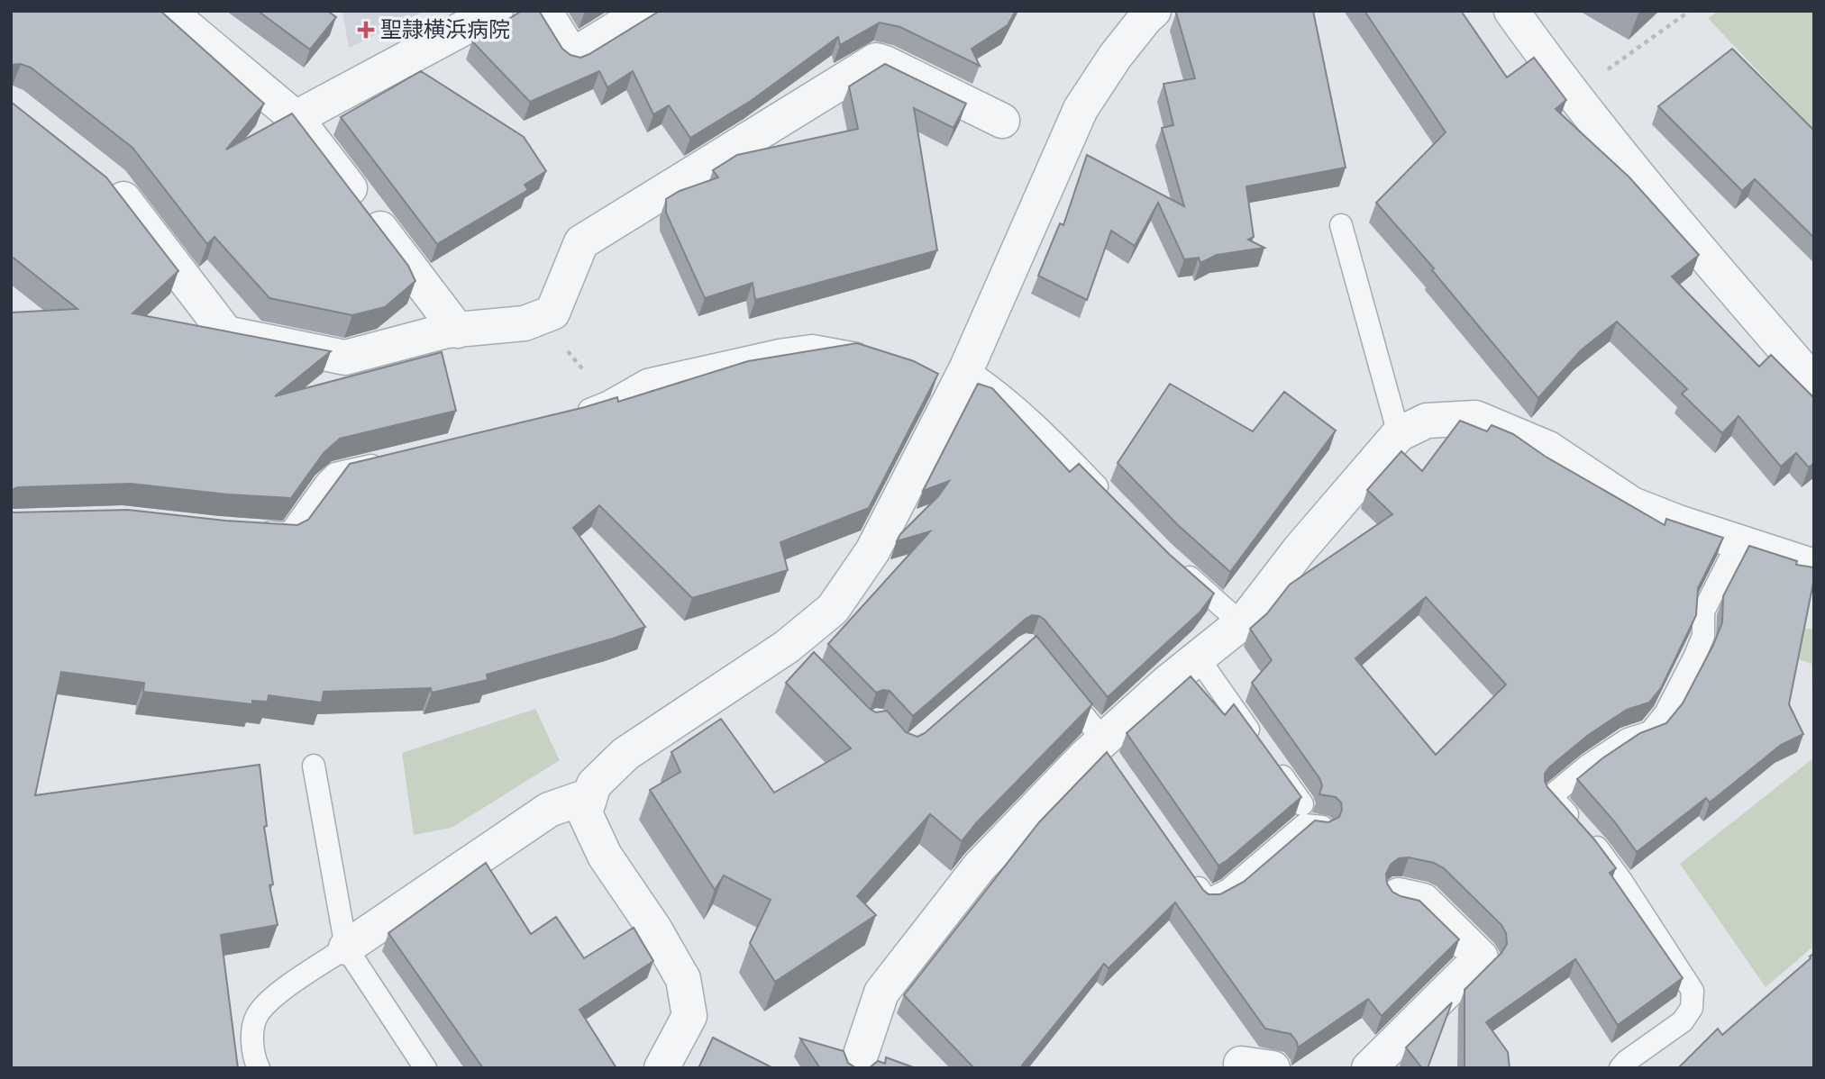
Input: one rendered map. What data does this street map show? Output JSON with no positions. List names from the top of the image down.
{
  "places": {
    "health": ["聖隷横浜病院"]
  }
}
